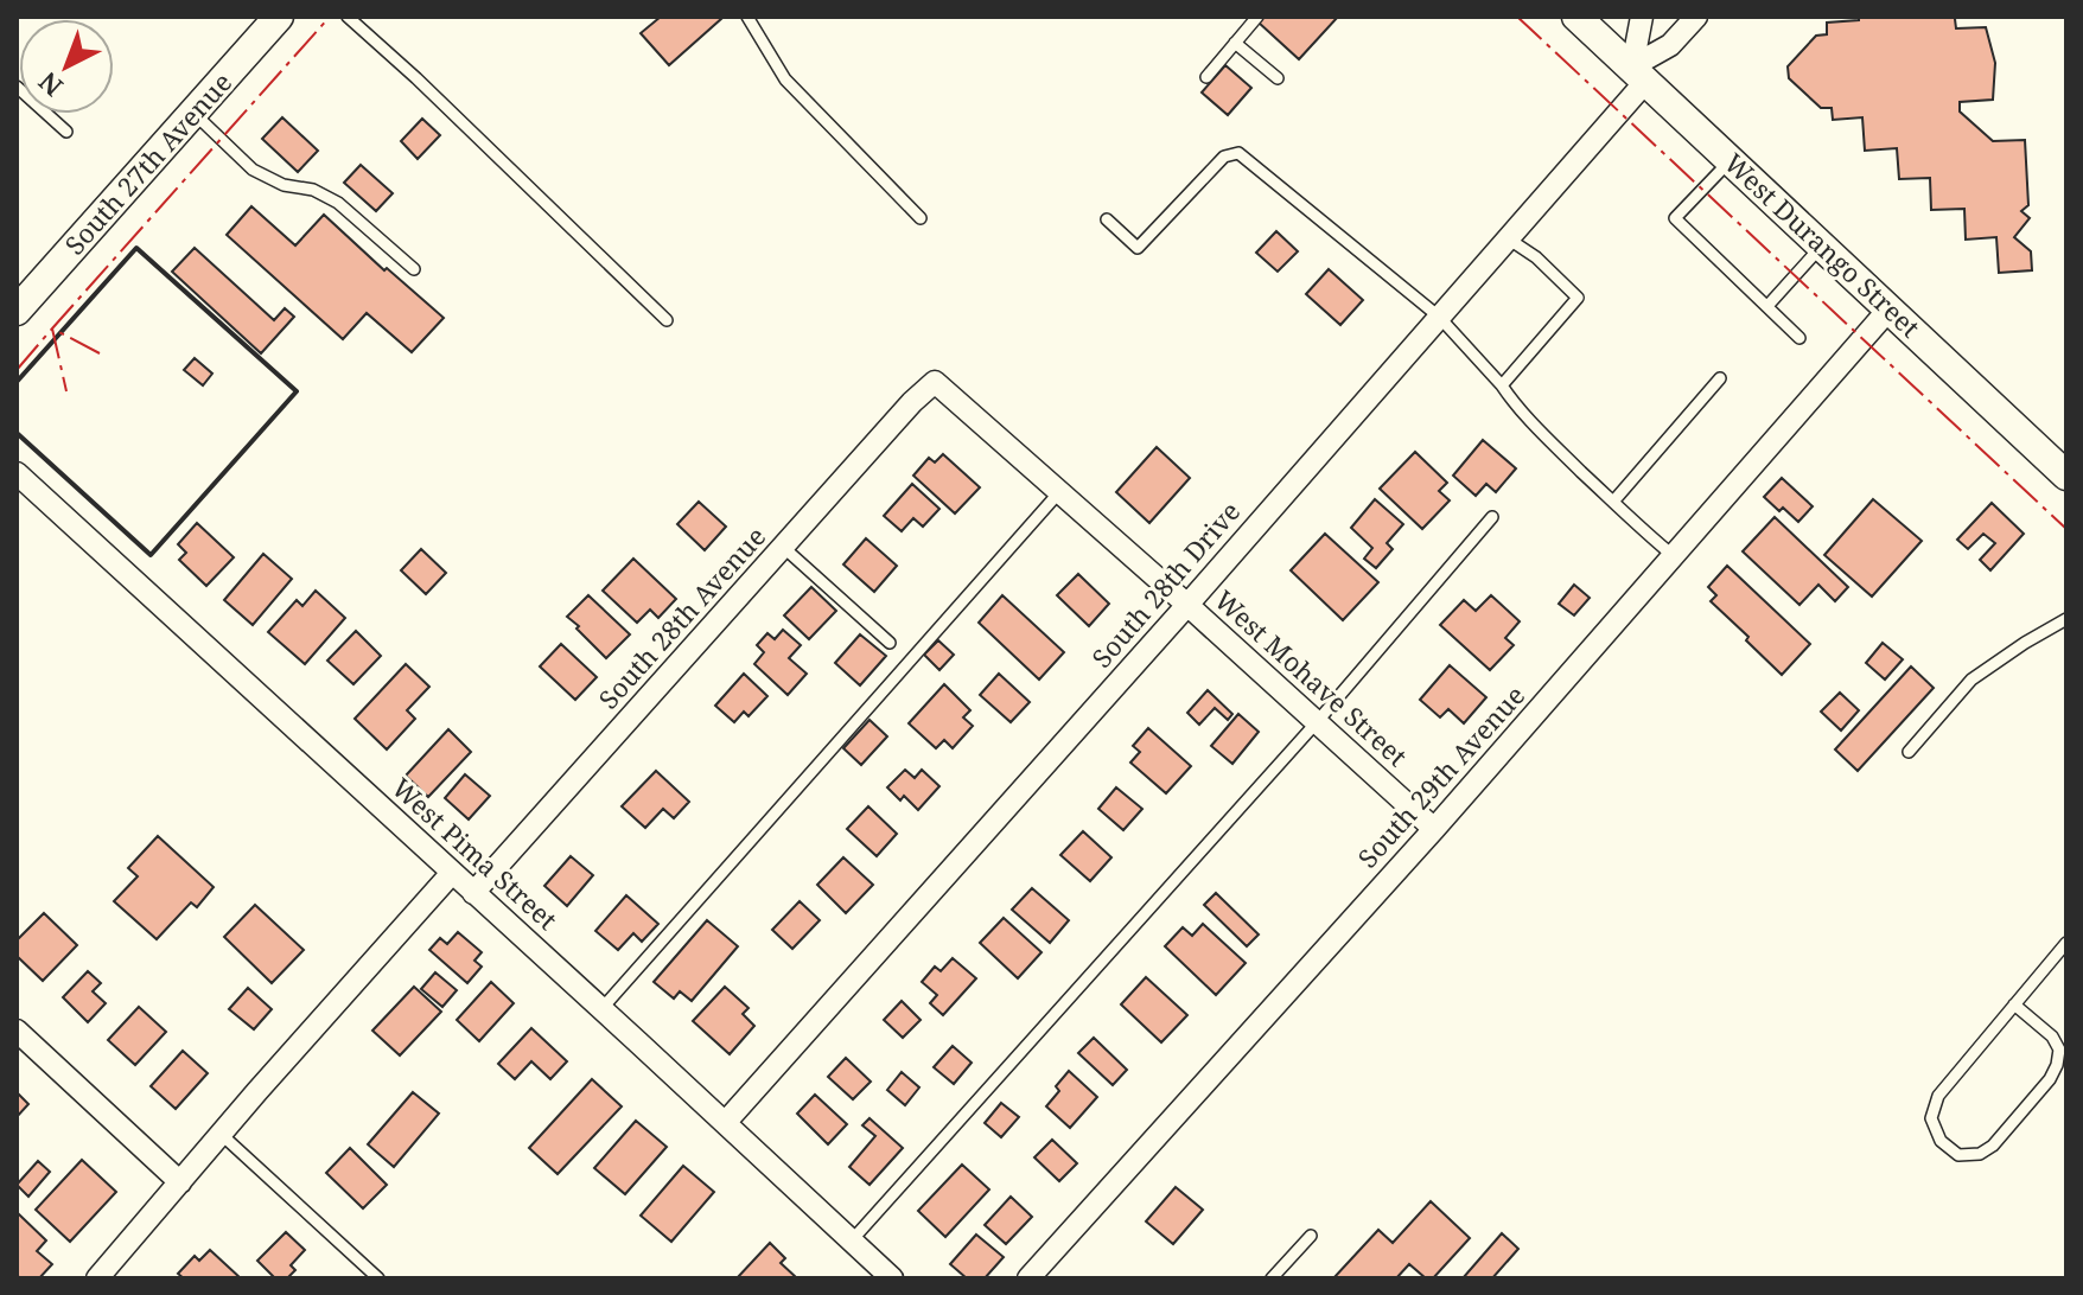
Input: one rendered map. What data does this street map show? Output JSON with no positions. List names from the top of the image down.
{
  "streets": {
    "street": [
      "South 27th Avenue",
      "West Durango Street",
      "South 28th Drive",
      "South 28th Avenue",
      "West Mohave Street",
      "South 29th Avenue",
      "West Pima Street"
    ]
  },
  "crossings": [
    ["West Durango Street", "South 28th Drive"],
    ["West Durango Street", "South 29th Avenue"],
    ["South 28th Drive", "West Mohave Street"],
    ["South 28th Drive", "West Pima Street"],
    ["South 28th Avenue", "West Mohave Street"],
    ["South 28th Avenue", "West Pima Street"],
    ["West Mohave Street", "South 29th Avenue"]
  ],
  "north": "bottom left"
}
